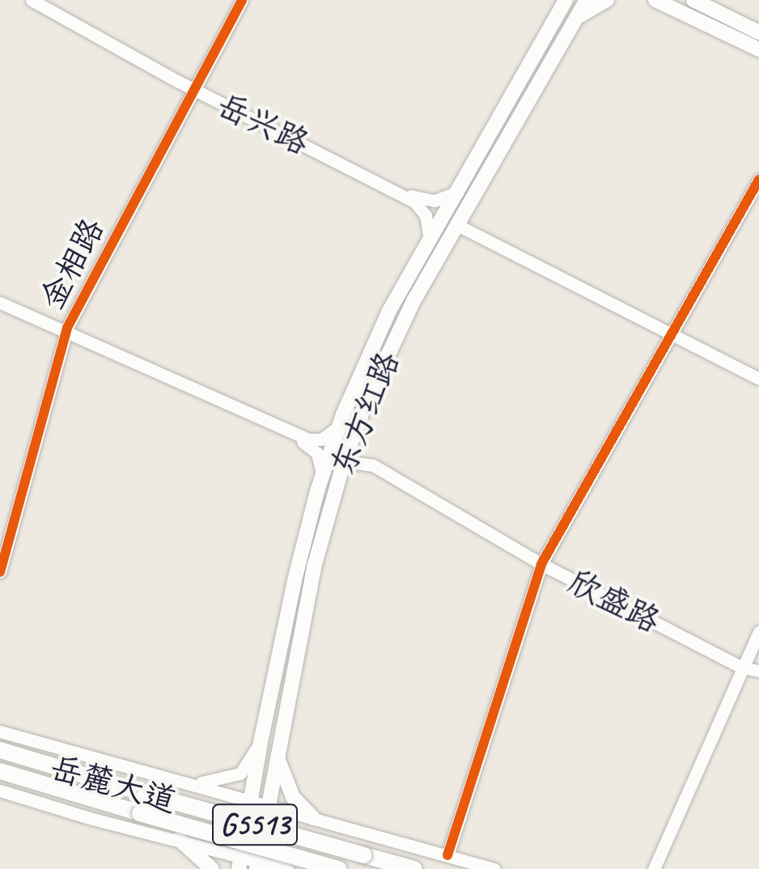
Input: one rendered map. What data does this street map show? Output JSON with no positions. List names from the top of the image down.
{
  "streets": {
    "highway": ["岳麓大道", "G5513"],
    "main road": ["东方红路"],
    "street": ["岳兴路", "金相路", "欣盛路"]
  },
  "crossings": [
    ["岳兴路", "金相路"],
    ["岳兴路", "东方红路"],
    ["东方红路", "欣盛路"]
  ]
}
